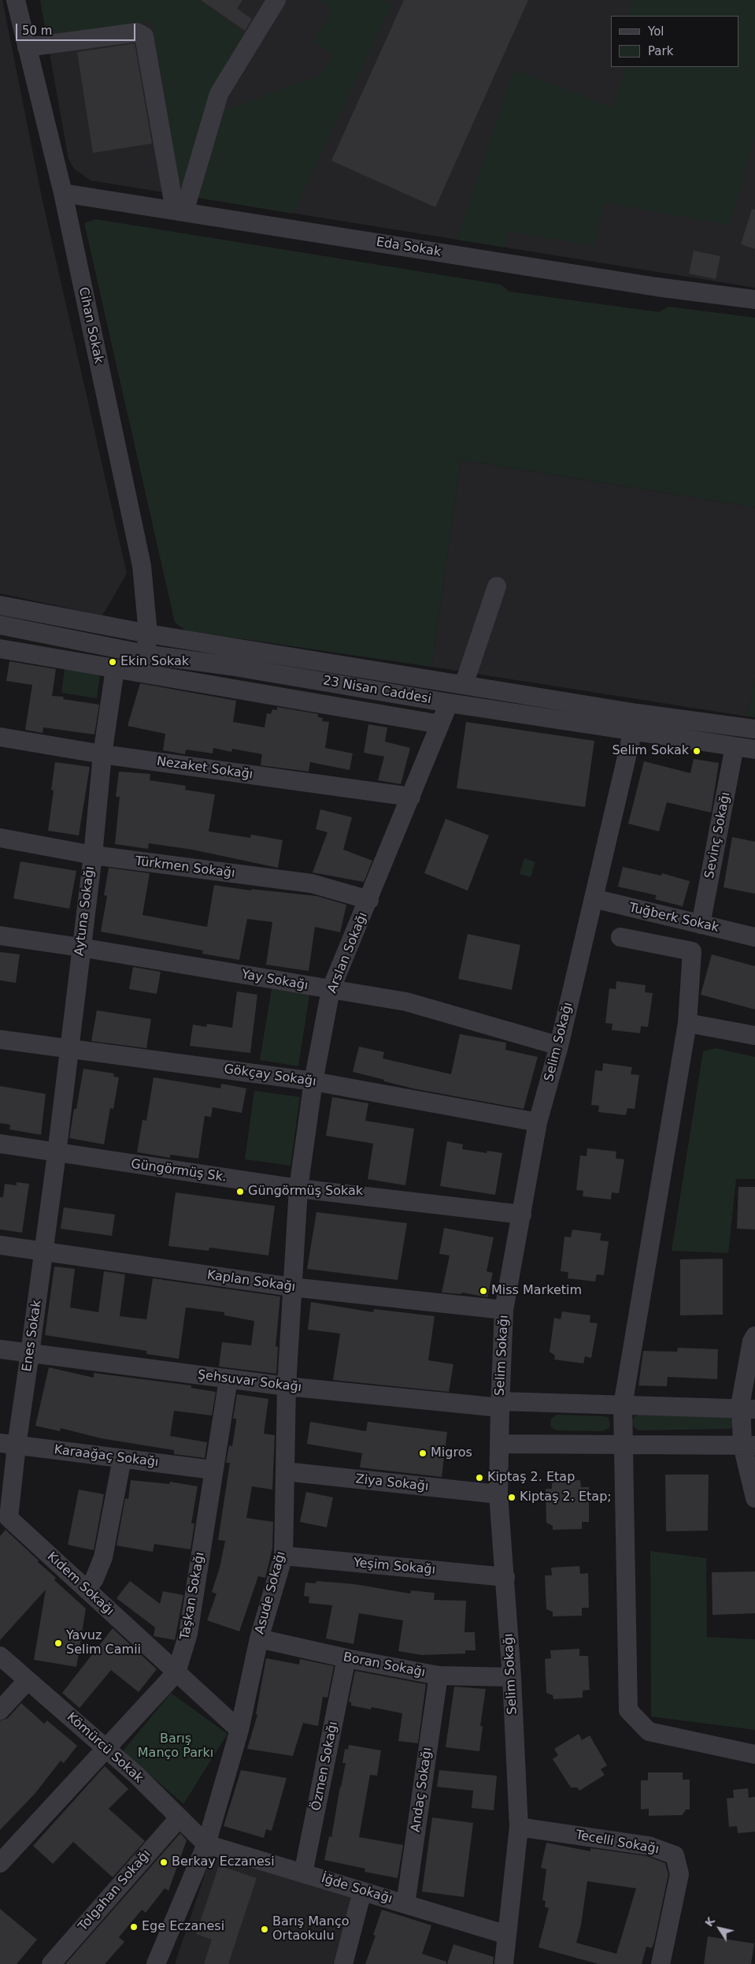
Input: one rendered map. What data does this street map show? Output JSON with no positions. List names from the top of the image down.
{
  "streets": {
    "street": [
      "Eda Sokak",
      "Cihan Sokak",
      "23 Nisan Caddesi",
      "Nezaket Sokağı",
      "Sevinç Sokağı",
      "Türkmen Sokağı",
      "Aytuna Sokağı",
      "Tuğberk Sokak",
      "Arslan Sokağı",
      "Yay Sokağı",
      "Selim Sokağı",
      "Gökçay Sokağı",
      "Güngörmüş Sk.",
      "Kaplan Sokağı",
      "Enes Sokak",
      "Şehsuvar Sokağı",
      "Karaağaç Sokağı",
      "Ziya Sokağı",
      "Yeşim Sokağı",
      "Kıdem Sokağı",
      "Asude Sokağı",
      "Taşkan Sokağı",
      "Boran Sokağı",
      "Kömürcü Sokak",
      "Özmen Sokağı",
      "Andaç Sokağı",
      "Tecelli Sokağı",
      "İğde Sokağı",
      "Tolgahan Sokağı"
    ]
  },
  "crossings": [
    ["Eda Sokak", "Cihan Sokak"],
    ["Cihan Sokak", "23 Nisan Caddesi"],
    ["23 Nisan Caddesi", "Sevinç Sokağı"],
    ["23 Nisan Caddesi", "Arslan Sokağı"],
    ["23 Nisan Caddesi", "Selim Sokağı"],
    ["Nezaket Sokağı", "Aytuna Sokağı"],
    ["Nezaket Sokağı", "Arslan Sokağı"],
    ["Sevinç Sokağı", "Tuğberk Sokak"],
    ["Türkmen Sokağı", "Aytuna Sokağı"],
    ["Türkmen Sokağı", "Arslan Sokağı"],
    ["Aytuna Sokağı", "Yay Sokağı"],
    ["Aytuna Sokağı", "Gökçay Sokağı"],
    ["Aytuna Sokağı", "Güngörmüş Sk."],
    ["Aytuna Sokağı", "Enes Sokak"],
    ["Tuğberk Sokak", "Selim Sokağı"],
    ["Arslan Sokağı", "Yay Sokağı"],
    ["Arslan Sokağı", "Gökçay Sokağı"],
    ["Arslan Sokağı", "Güngörmüş Sk."],
    ["Arslan Sokağı", "Kaplan Sokağı"],
    ["Arslan Sokağı", "Asude Sokağı"],
    ["Yay Sokağı", "Selim Sokağı"],
    ["Selim Sokağı", "Gökçay Sokağı"],
    ["Selim Sokağı", "Güngörmüş Sk."],
    ["Selim Sokağı", "Kaplan Sokağı"],
    ["Selim Sokağı", "Şehsuvar Sokağı"],
    ["Selim Sokağı", "Ziya Sokağı"],
    ["Selim Sokağı", "Yeşim Sokağı"],
    ["Selim Sokağı", "Boran Sokağı"],
    ["Selim Sokağı", "Tecelli Sokağı"],
    ["Selim Sokağı", "İğde Sokağı"],
    ["Güngörmüş Sk.", "Enes Sokak"],
    ["Kaplan Sokağı", "Enes Sokak"],
    ["Kaplan Sokağı", "Asude Sokağı"],
    ["Enes Sokak", "Şehsuvar Sokağı"],
    ["Enes Sokak", "Karaağaç Sokağı"],
    ["Enes Sokak", "Kıdem Sokağı"],
    ["Şehsuvar Sokağı", "Asude Sokağı"],
    ["Şehsuvar Sokağı", "Taşkan Sokağı"],
    ["Karaağaç Sokağı", "Taşkan Sokağı"],
    ["Ziya Sokağı", "Asude Sokağı"],
    ["Yeşim Sokağı", "Asude Sokağı"],
    ["Kıdem Sokağı", "Asude Sokağı"],
    ["Kıdem Sokağı", "Taşkan Sokağı"],
    ["Asude Sokağı", "Boran Sokağı"],
    ["Asude Sokağı", "Kömürcü Sokak"],
    ["Asude Sokağı", "İğde Sokağı"],
    ["Taşkan Sokağı", "Kömürcü Sokak"],
    ["Boran Sokağı", "Özmen Sokağı"],
    ["Boran Sokağı", "Andaç Sokağı"],
    ["Kömürcü Sokak", "İğde Sokağı"],
    ["Kömürcü Sokak", "Tolgahan Sokağı"],
    ["Özmen Sokağı", "İğde Sokağı"],
    ["Andaç Sokağı", "İğde Sokağı"]
  ],
  "parks": ["Barış Manço Parkı"],
  "places": [
    "Ekin Sokak",
    "Selim Sokak",
    "Güngörmüş Sokak",
    "Miss Marketim",
    "Migros",
    "Kiptaş 2. Etap",
    "Kiptaş 2. Etap;",
    "Yavuz Selim Camii",
    "Berkay Eczanesi",
    "Ege Eczanesi",
    "Barış Manço Ortaokulu"
  ],
  "legend": ["Yol", "Park"],
  "scale_bar": "50 m",
  "north": "top left"
}
